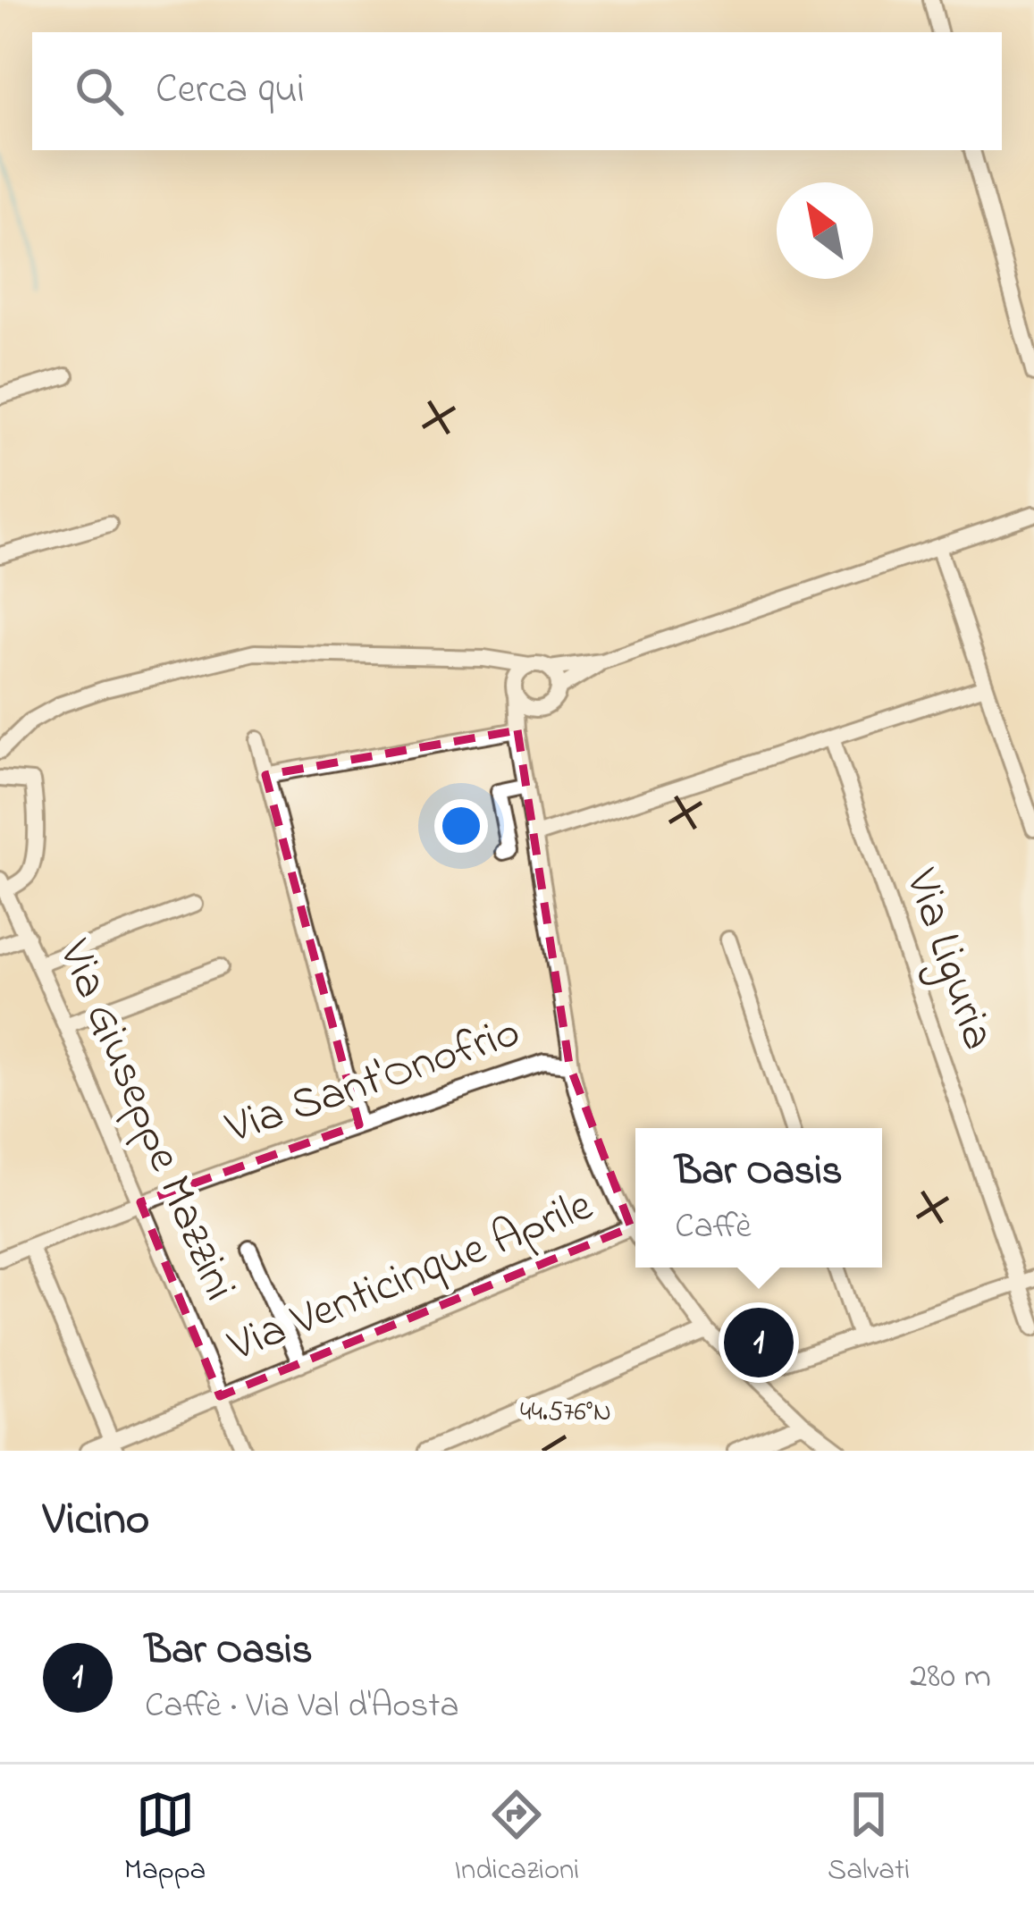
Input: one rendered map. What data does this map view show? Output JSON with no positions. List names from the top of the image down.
{
  "streets": {
    "street": [
      "Via Liguria",
      "Via Sant'Onofrio",
      "Via Giuseppe Mazzini",
      "Via Venticinque Aprile"
    ]
  },
  "crossings": [
    ["Via Sant'Onofrio", "Via Giuseppe Mazzini"],
    ["Via Giuseppe Mazzini", "Via Venticinque Aprile"]
  ],
  "north": "top left",
  "page": {
    "search": "Cerca qui",
    "popup": ["Bar Oasis", "Caffè"],
    "pins": "1",
    "heading": "Vicino",
    "list": [
      {
        "mark": "1",
        "name": "Bar Oasis",
        "note": "Caffè · Via Val d'Aosta",
        "value": "280 m"
      }
    ],
    "nav": ["Mappa", "Indicazioni", "Salvati"]
  },
  "coordinates": ["44.576°N"]
}
